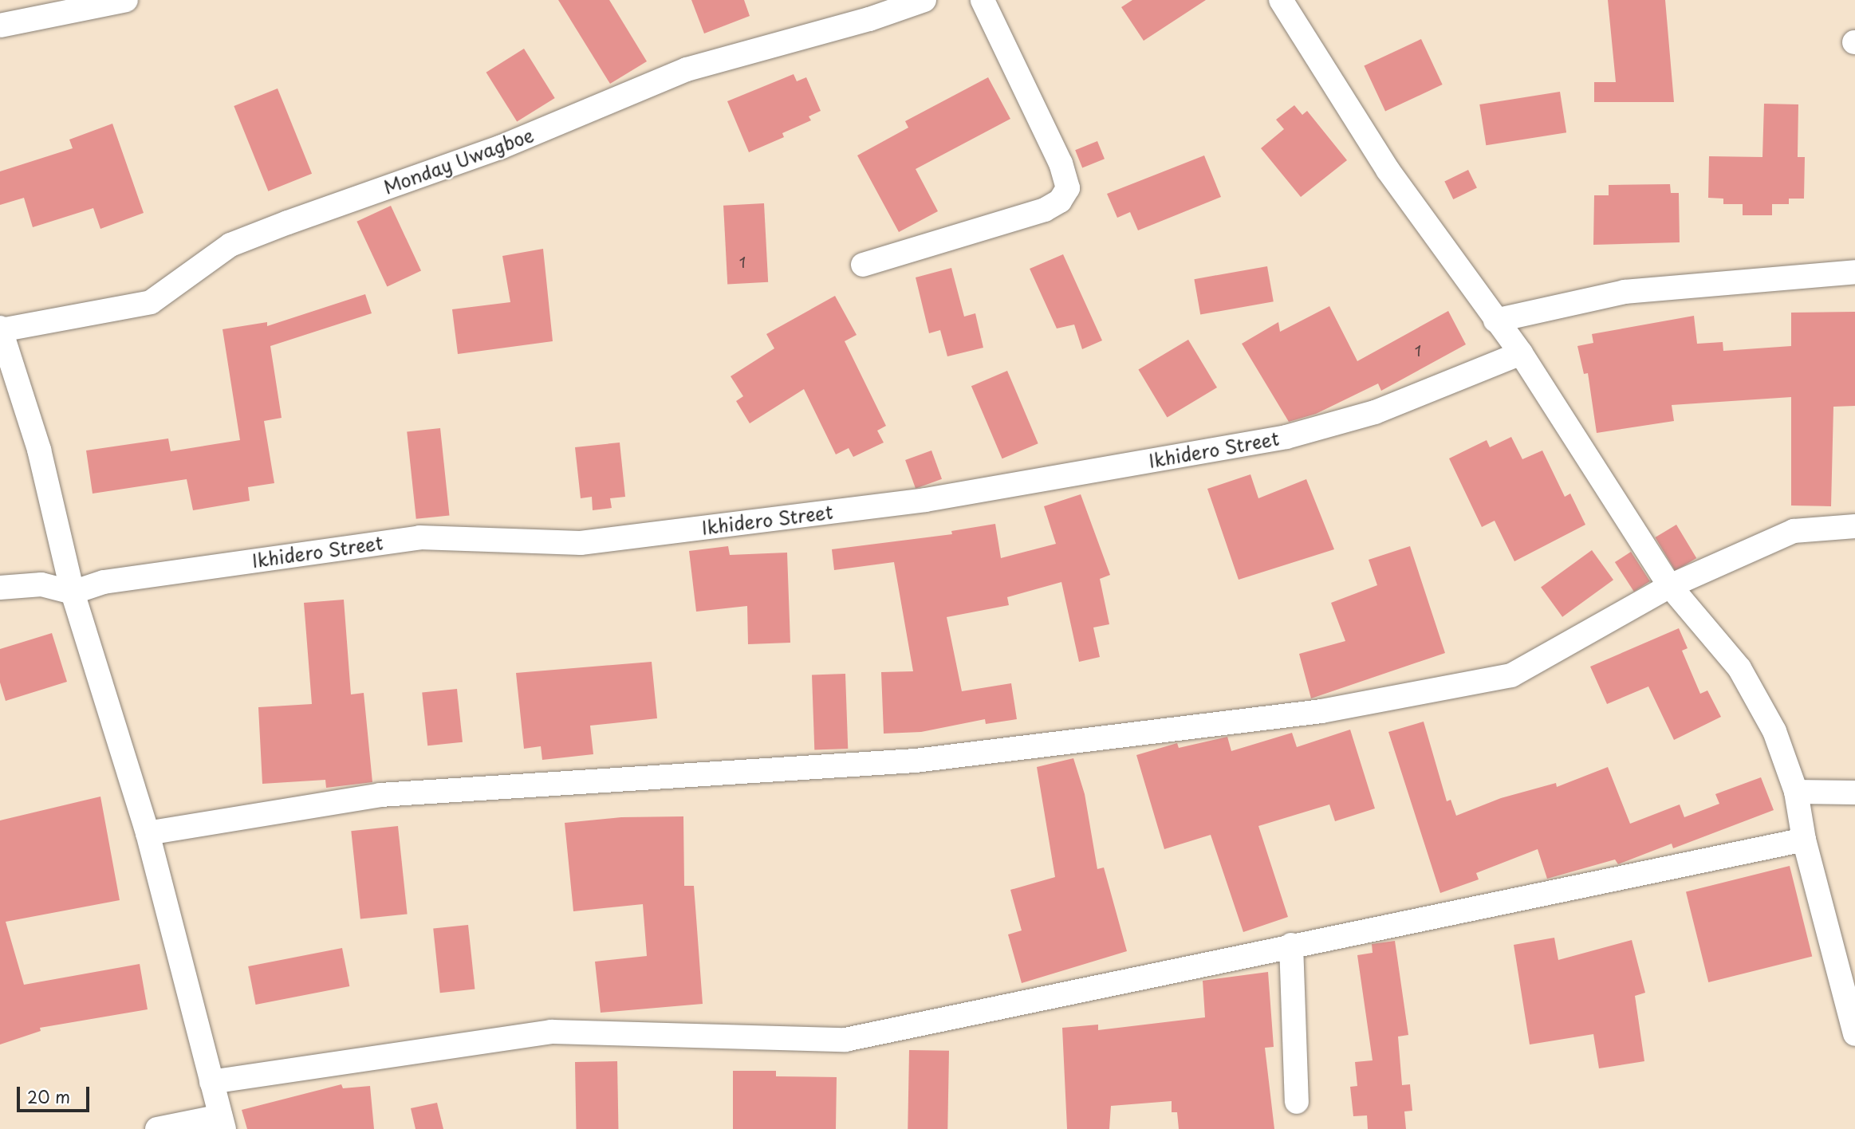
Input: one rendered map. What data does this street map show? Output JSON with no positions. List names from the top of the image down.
{
  "streets": {
    "street": ["Monday Uwagboe", "Ikhidero Street"]
  },
  "house_numbers": ["1", "1"],
  "scale_bar": "20 m"
}
